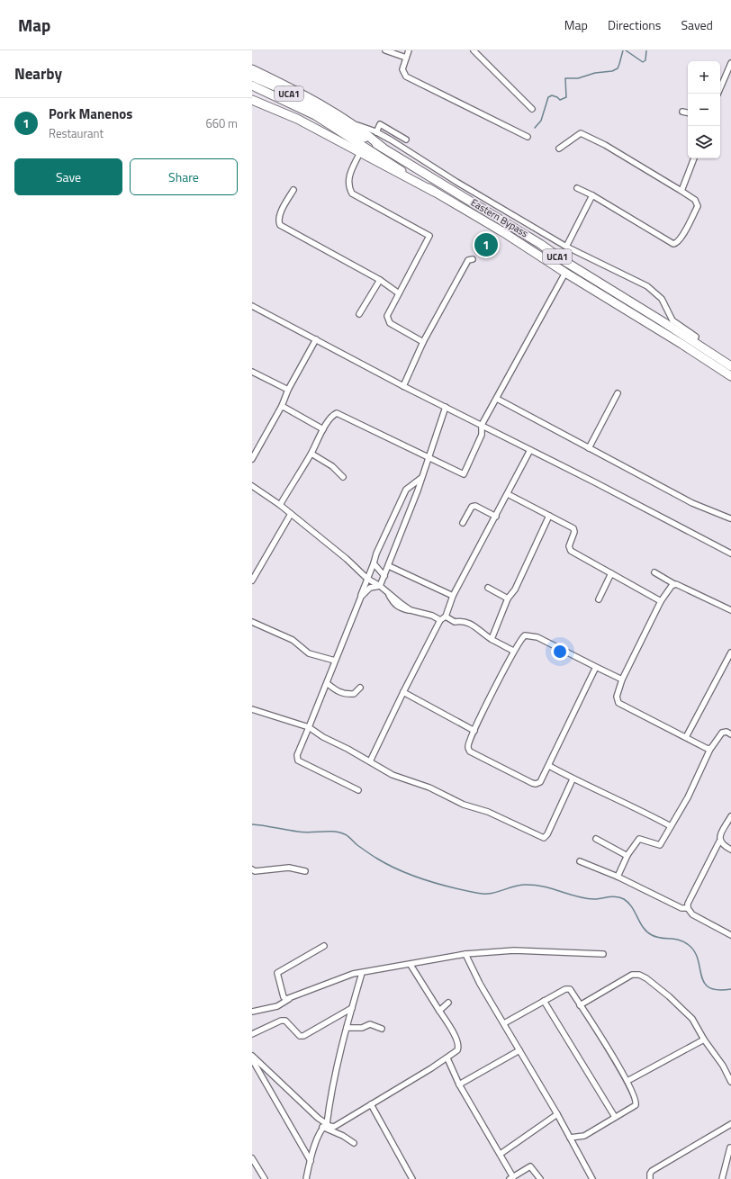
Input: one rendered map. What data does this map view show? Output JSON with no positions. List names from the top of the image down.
{
  "streets": {
    "main road": ["UCA1", "Eastern Bypass"]
  },
  "page": {
    "header": "Map",
    "nav": ["Map", "Directions", "Saved"],
    "heading": "Nearby",
    "map_buttons": ["+", "−"],
    "list": [
      {
        "mark": "1",
        "name": "Pork Manenos",
        "note": "Restaurant",
        "value": "660 m"
      }
    ],
    "buttons": ["Save", "Share"],
    "pins": "1"
  }
}
